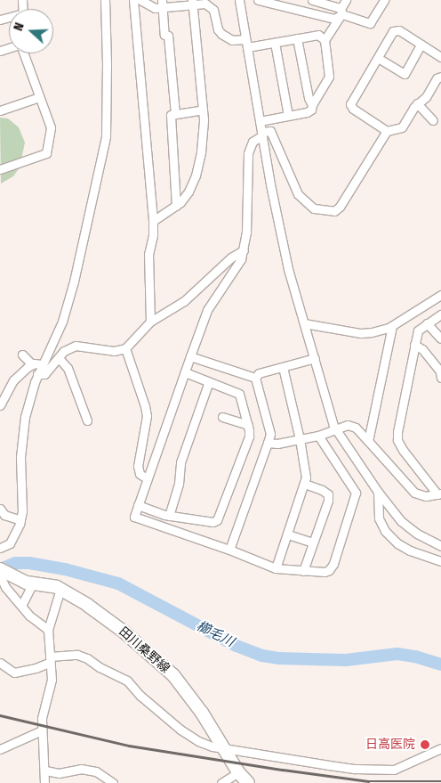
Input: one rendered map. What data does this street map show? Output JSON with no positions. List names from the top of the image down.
{
  "streets": {
    "main road": ["田川桑野線"]
  },
  "water": ["櫛毛川"],
  "places": ["日高医院"],
  "north": "left"
}
